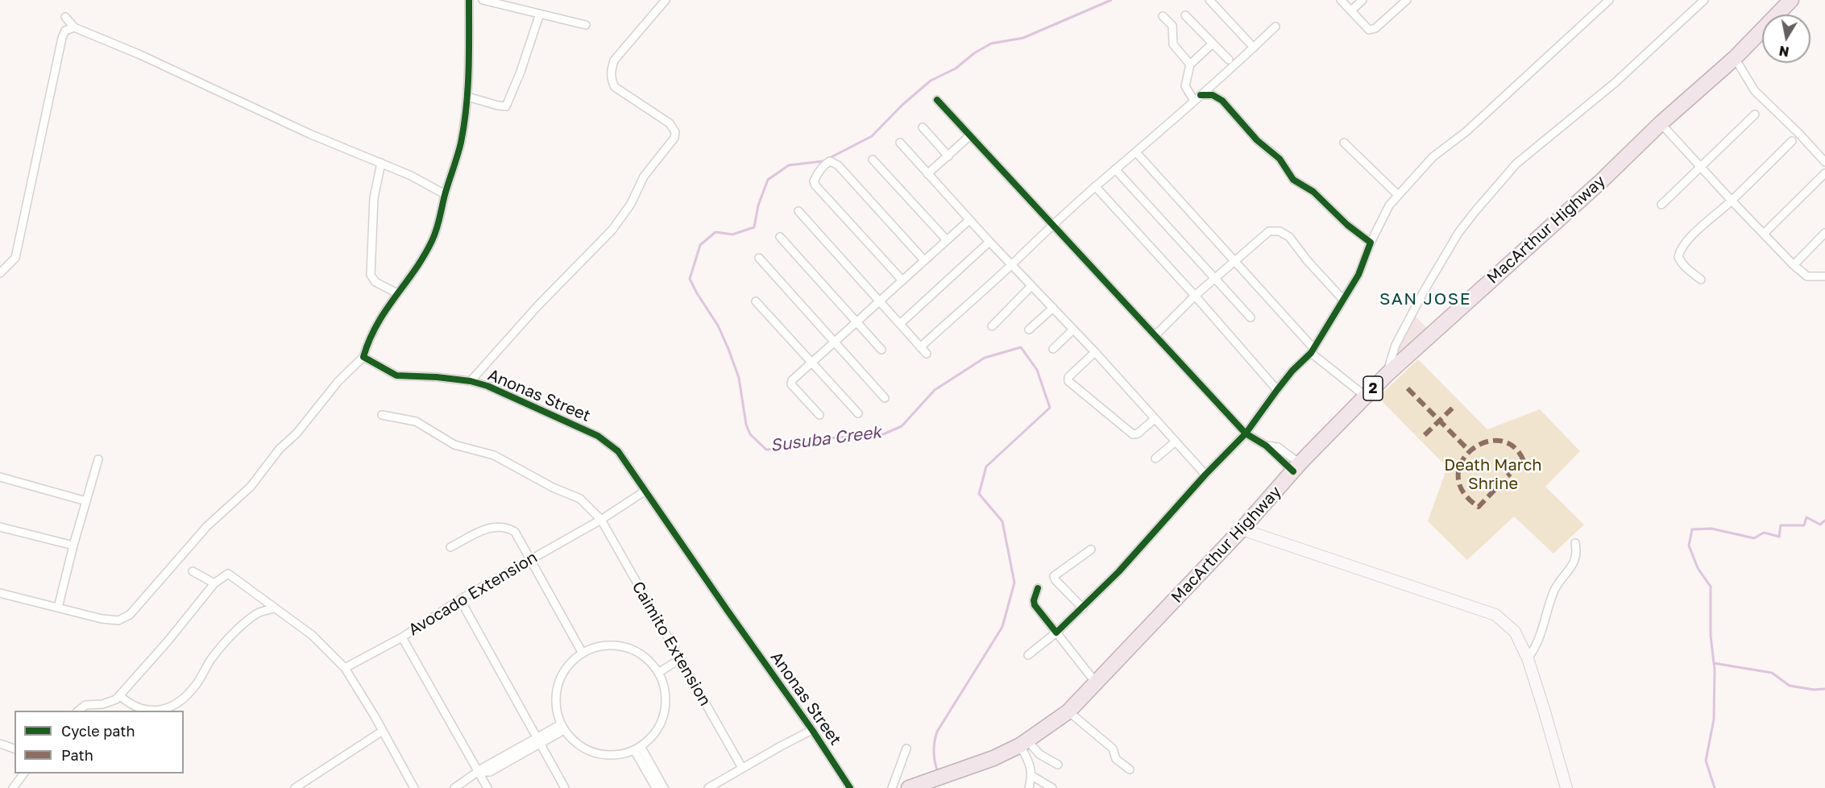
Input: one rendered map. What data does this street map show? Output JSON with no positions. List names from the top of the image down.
{
  "streets": {
    "highway": ["MacArthur Highway", "2"],
    "street": ["Anonas Street", "Avocado Extension", "Caimito Extension"]
  },
  "crossings": [
    ["Anonas Street", "Avocado Extension"],
    ["Avocado Extension", "Caimito Extension"]
  ],
  "districts": ["SAN JOSE"],
  "water": ["Susuba Creek"],
  "parks": ["Death March Shrine"],
  "legend": ["Cycle path", "Path"],
  "north": "bottom"
}
